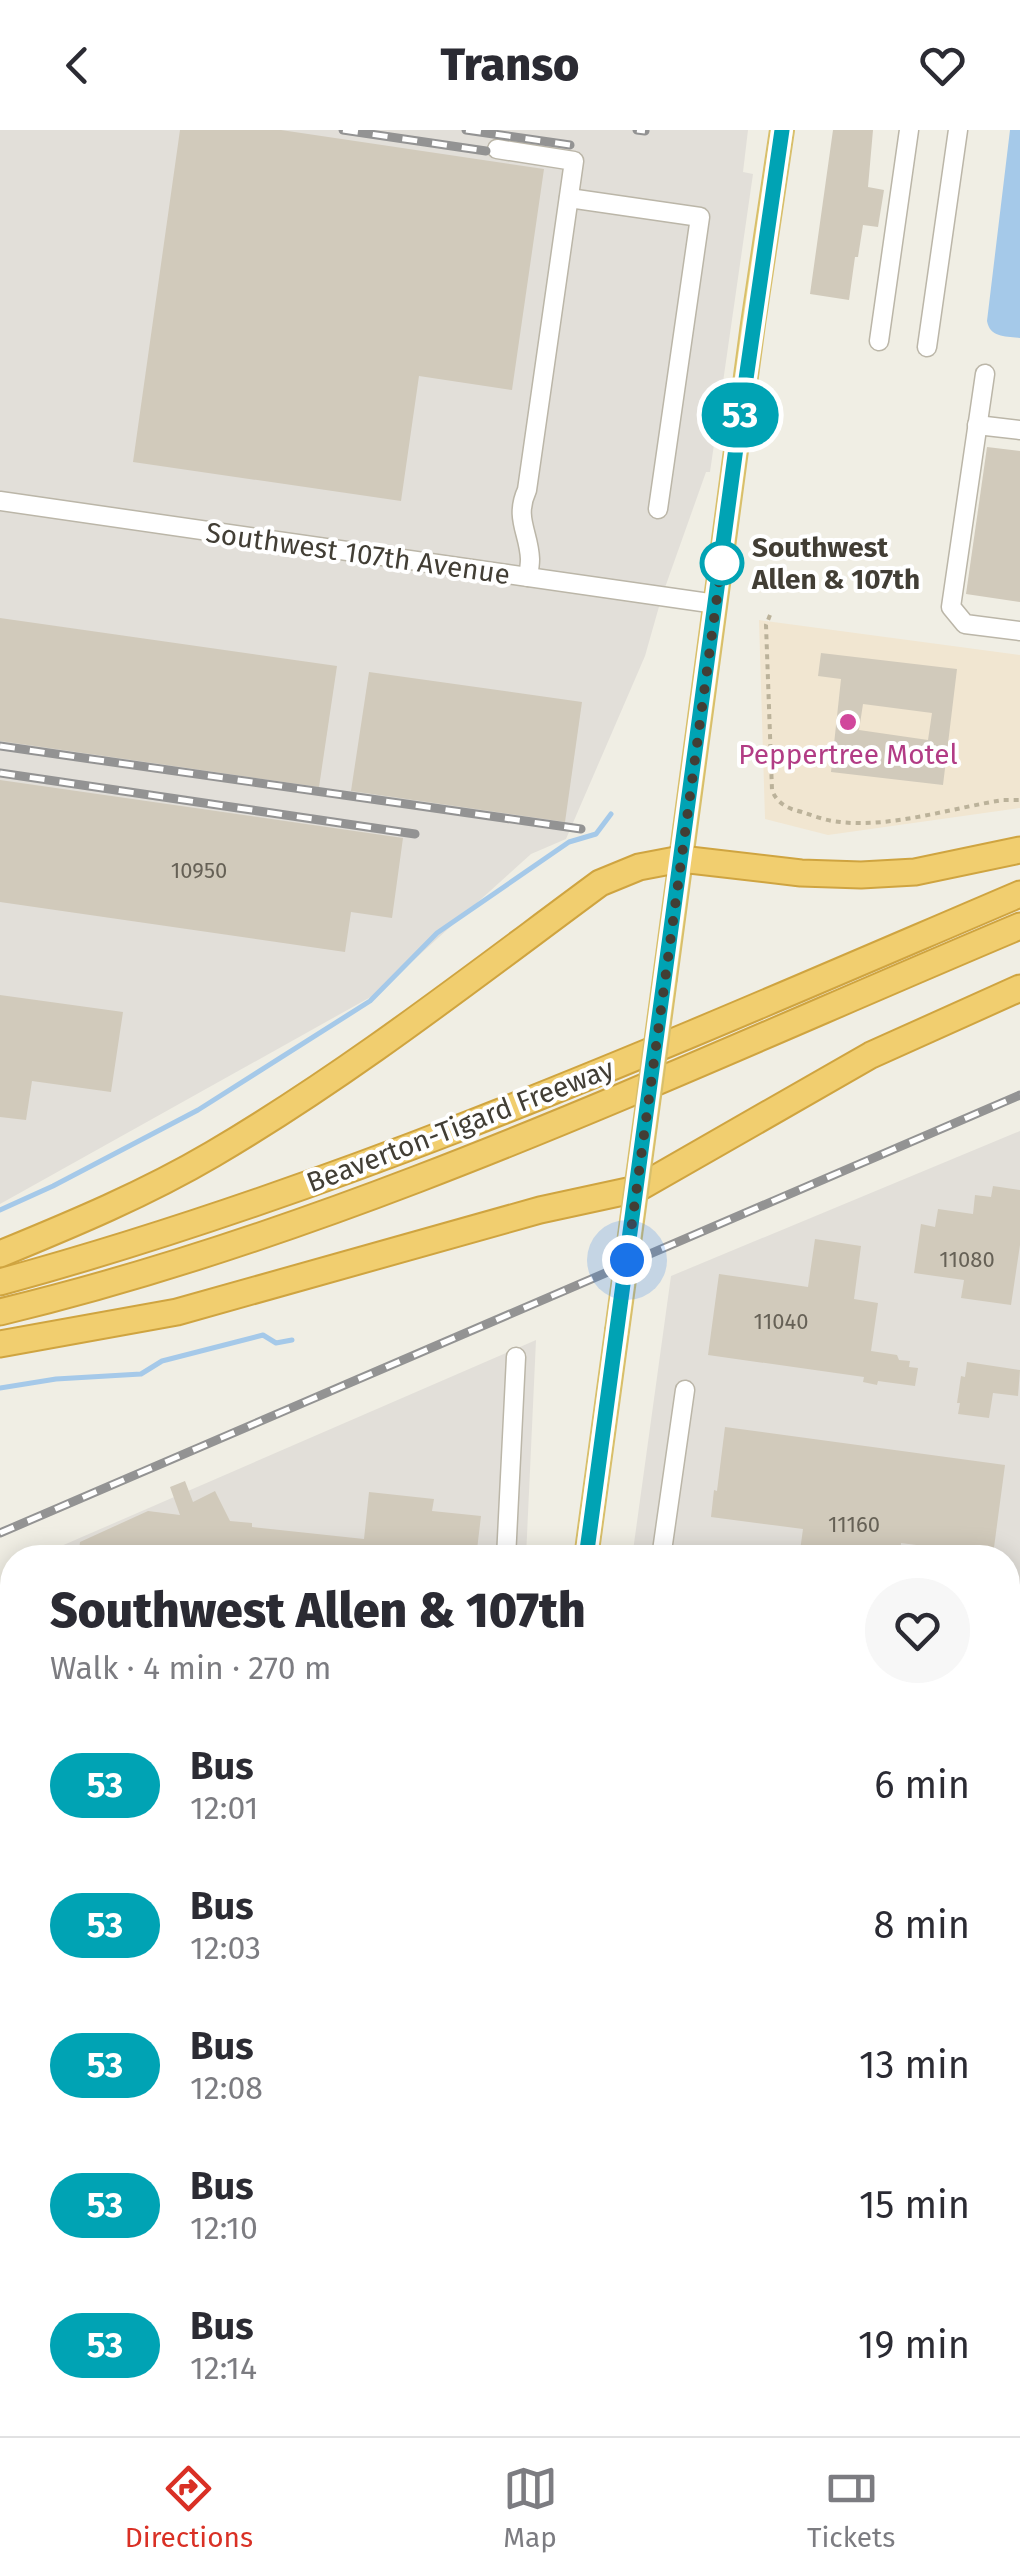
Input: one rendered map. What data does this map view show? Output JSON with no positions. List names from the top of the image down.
{
  "streets": {
    "highway": ["Beaverton-Tigard Freeway"],
    "street": ["Southwest 107th Avenue"]
  },
  "places": ["Southwest Allen & 107th", "Peppertree Motel"],
  "lines": ["bus line 53"],
  "house_numbers": [
    "10950",
    "11080",
    "11040",
    "11160"
  ],
  "page": {
    "header": "Transo",
    "on_map": "53",
    "heading": ["Southwest Allen & 107th", "Walk · 4 min · 270 m"],
    "list": [
      {
        "mark": "53",
        "name": "Bus",
        "note": "12:01",
        "value": "6 min"
      },
      {
        "mark": "53",
        "name": "Bus",
        "note": "12:03",
        "value": "8 min"
      },
      {
        "mark": "53",
        "name": "Bus",
        "note": "12:08",
        "value": "13 min"
      },
      {
        "mark": "53",
        "name": "Bus",
        "note": "12:10",
        "value": "15 min"
      },
      {
        "mark": "53",
        "name": "Bus",
        "note": "12:14",
        "value": "19 min"
      }
    ],
    "tabs": ["Directions", "Map", "Tickets"]
  }
}
